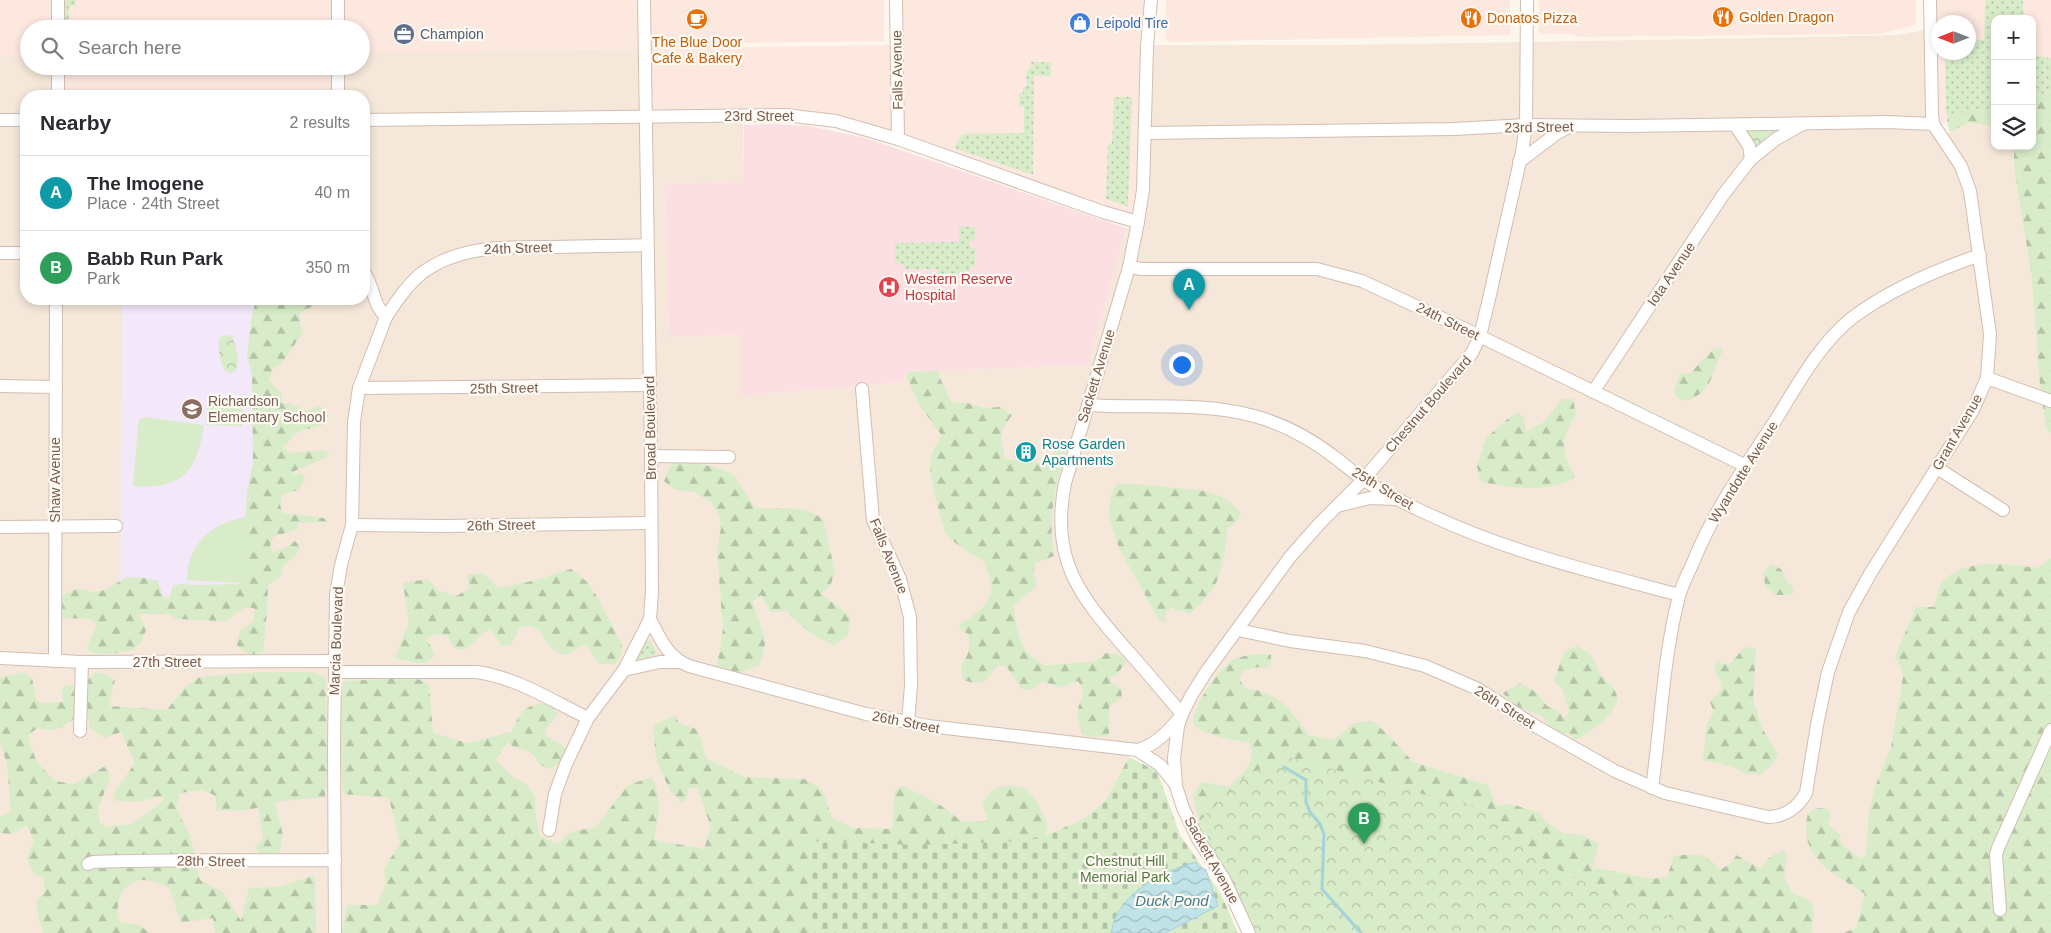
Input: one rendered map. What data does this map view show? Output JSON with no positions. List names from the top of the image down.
{
  "streets": {
    "street": [
      "Falls Avenue",
      "23rd Street",
      "24th Street",
      "Iota Avenue",
      "Sackett Avenue",
      "25th Street",
      "Chestnut Boulevard",
      "Broad Boulevard",
      "Grant Avenue",
      "Wyandotte Avenue",
      "Shaw Avenue",
      "26th Street",
      "Marcia Boulevard",
      "27th Street",
      "28th Street"
    ]
  },
  "crossings": [
    ["Falls Avenue", "23rd Street"],
    ["Falls Avenue", "26th Street"],
    ["23rd Street", "Iota Avenue"],
    ["23rd Street", "Sackett Avenue"],
    ["23rd Street", "Chestnut Boulevard"],
    ["23rd Street", "Broad Boulevard"],
    ["23rd Street", "Grant Avenue"],
    ["24th Street", "Iota Avenue"],
    ["24th Street", "Sackett Avenue"],
    ["24th Street", "Chestnut Boulevard"],
    ["24th Street", "Broad Boulevard"],
    ["24th Street", "Wyandotte Avenue"],
    ["24th Street", "Marcia Boulevard"],
    ["Sackett Avenue", "25th Street"],
    ["Sackett Avenue", "Chestnut Boulevard"],
    ["Sackett Avenue", "26th Street"],
    ["25th Street", "Chestnut Boulevard"],
    ["25th Street", "Broad Boulevard"],
    ["25th Street", "Wyandotte Avenue"],
    ["25th Street", "Marcia Boulevard"],
    ["Chestnut Boulevard", "26th Street"],
    ["Broad Boulevard", "26th Street"],
    ["Broad Boulevard", "27th Street"],
    ["Grant Avenue", "Wyandotte Avenue"],
    ["Grant Avenue", "26th Street"],
    ["Wyandotte Avenue", "26th Street"],
    ["Shaw Avenue", "27th Street"],
    ["26th Street", "Marcia Boulevard"],
    ["Marcia Boulevard", "27th Street"],
    ["Marcia Boulevard", "28th Street"]
  ],
  "water": ["Duck Pond"],
  "parks": ["Chestnut Hill Memorial Park"],
  "places": {
    "restaurant": ["Golden Dragon", "Donatos Pizza"],
    "cafe": ["The Blue Door Cafe & Bakery"],
    "shop": ["Leipold Tire"],
    "office": ["Champion"],
    "hospital": ["Western Reserve Hospital"],
    "school or university": ["Richardson Elementary School"],
    "building": ["Rose Garden Apartments"]
  },
  "north": "left",
  "page": {
    "map_buttons": ["+", "−"],
    "search": "Search here",
    "heading": ["Nearby", "2 results"],
    "list": [
      {
        "mark": "A",
        "name": "The Imogene",
        "note": "Place · 24th Street",
        "value": "40 m"
      },
      {
        "mark": "B",
        "name": "Babb Run Park",
        "note": "Park",
        "value": "350 m"
      }
    ],
    "pins": ["A", "B"]
  }
}
